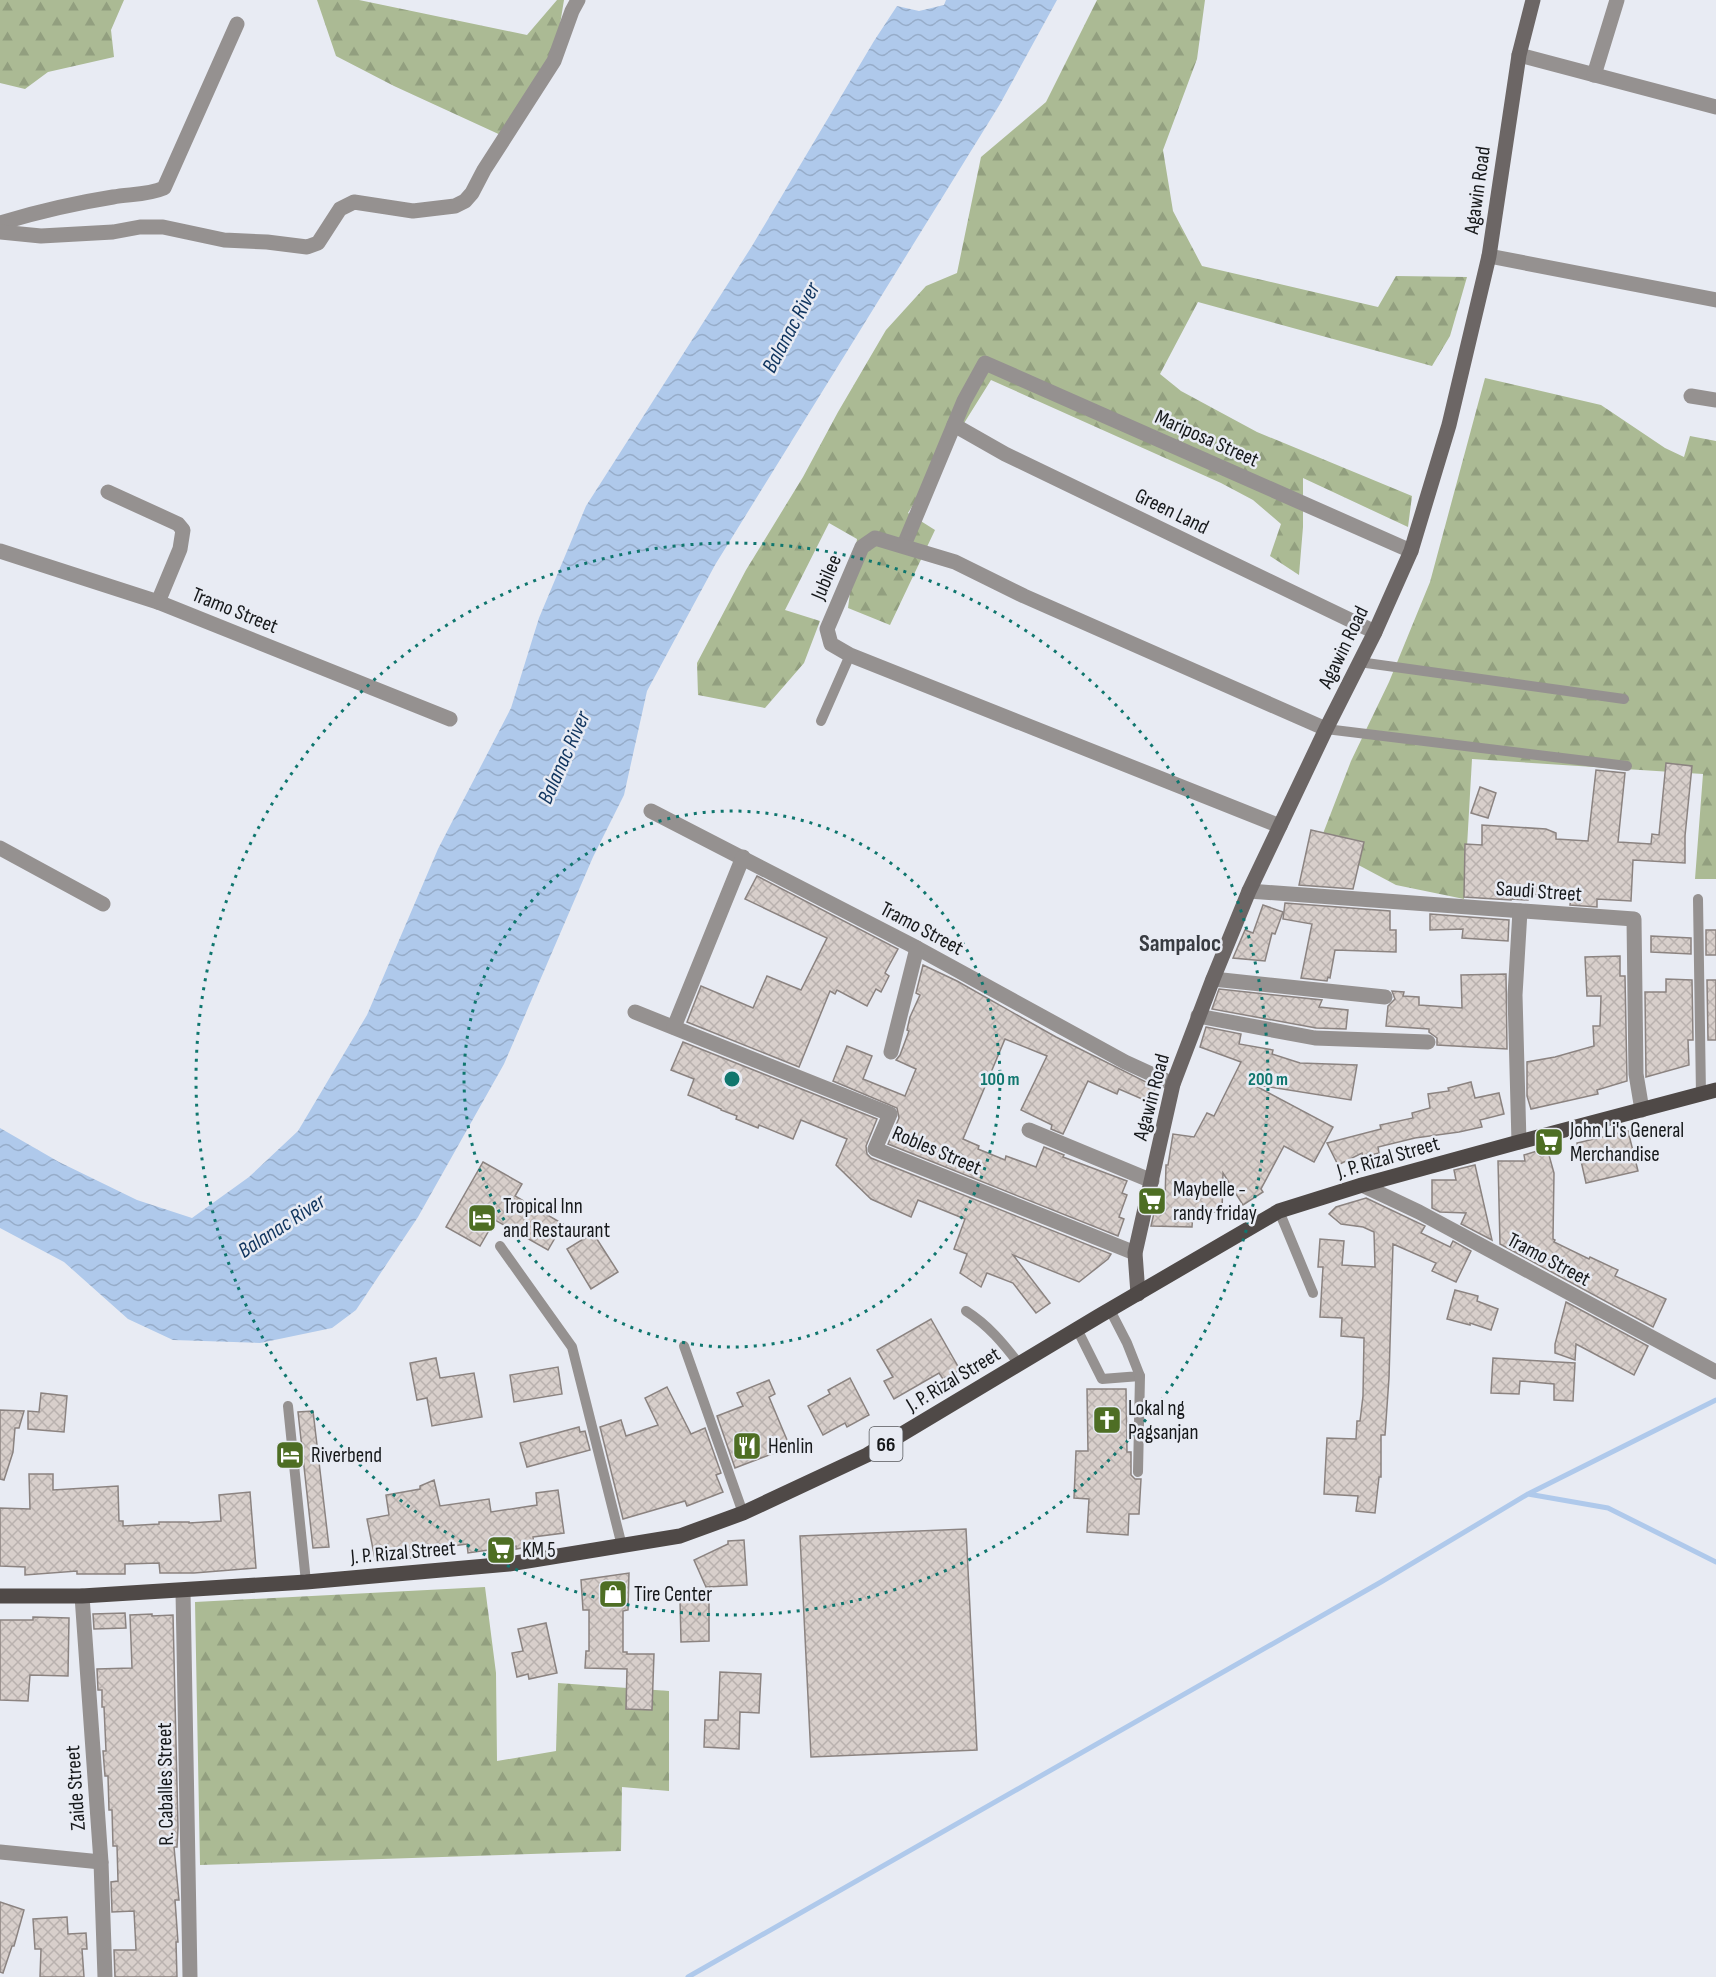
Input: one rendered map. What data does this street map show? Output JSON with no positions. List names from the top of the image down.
{
  "streets": {
    "main road": ["J. P. Rizal Street", "66"],
    "street": [
      "Agawin Road",
      "Mariposa Street",
      "Green Land",
      "Jubilee",
      "Tramo Street",
      "Saudi Street",
      "Robles Street",
      "R. Caballes Street",
      "Zaide Street"
    ]
  },
  "crossings": [
    ["Agawin Road", "Mariposa Street"],
    ["Agawin Road", "Green Land"],
    ["Agawin Road", "Jubilee"],
    ["Agawin Road", "Tramo Street"],
    ["Agawin Road", "Saudi Street"],
    ["Agawin Road", "Robles Street"],
    ["Agawin Road", "J. P. Rizal Street"],
    ["Mariposa Street", "Green Land"],
    ["Tramo Street", "J. P. Rizal Street"],
    ["Saudi Street", "J. P. Rizal Street"],
    ["J. P. Rizal Street", "R. Caballes Street"],
    ["J. P. Rizal Street", "Zaide Street"]
  ],
  "districts": ["Sampaloc"],
  "water": ["Balanac River"],
  "places": {
    "supermarket": ["John Li's General Merchandise", "Maybelle - randy friday", "KM 5"],
    "hotel": ["Tropical Inn and Restaurant", "Riverbend"],
    "church": ["Lokal ng Pagsanjan"],
    "restaurant": ["Henlin"],
    "shop": ["Tire Center"]
  },
  "rings": ["100 m", "200 m"]
}
